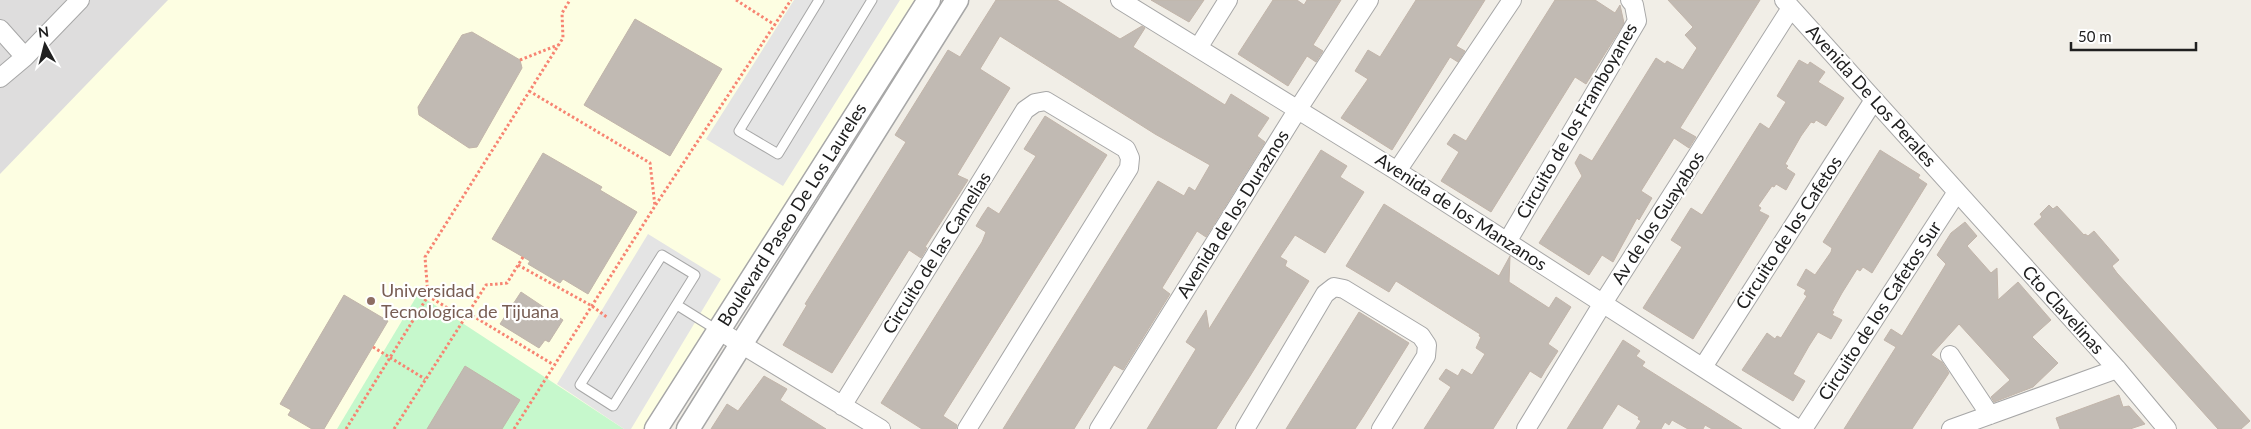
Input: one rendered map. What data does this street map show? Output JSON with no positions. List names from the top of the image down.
{
  "streets": {
    "street": [
      "Avenida De Los Perales",
      "Circuito de los Framboyanes",
      "Avenida de los Manzanos",
      "Boulevard Paseo De Los Laureles",
      "Avenida de los Duraznos",
      "Av de los Guayabos",
      "Circuito de los Cafetos",
      "Circuito de las Camelias",
      "Cto Clavelinas",
      "Circuito de los Cafetos Sur"
    ]
  },
  "crossings": [
    ["Avenida De Los Perales", "Av de los Guayabos"],
    ["Avenida De Los Perales", "Circuito de los Cafetos"],
    ["Avenida De Los Perales", "Cto Clavelinas"],
    ["Avenida De Los Perales", "Circuito de los Cafetos Sur"],
    ["Circuito de los Framboyanes", "Avenida de los Manzanos"],
    ["Avenida de los Manzanos", "Avenida de los Duraznos"],
    ["Avenida de los Manzanos", "Av de los Guayabos"],
    ["Avenida de los Manzanos", "Circuito de los Cafetos"],
    ["Cto Clavelinas", "Circuito de los Cafetos Sur"]
  ],
  "places": ["Universidad Tecnologica de Tijuana"],
  "scale_bar": "50 m",
  "north": "top"
}
